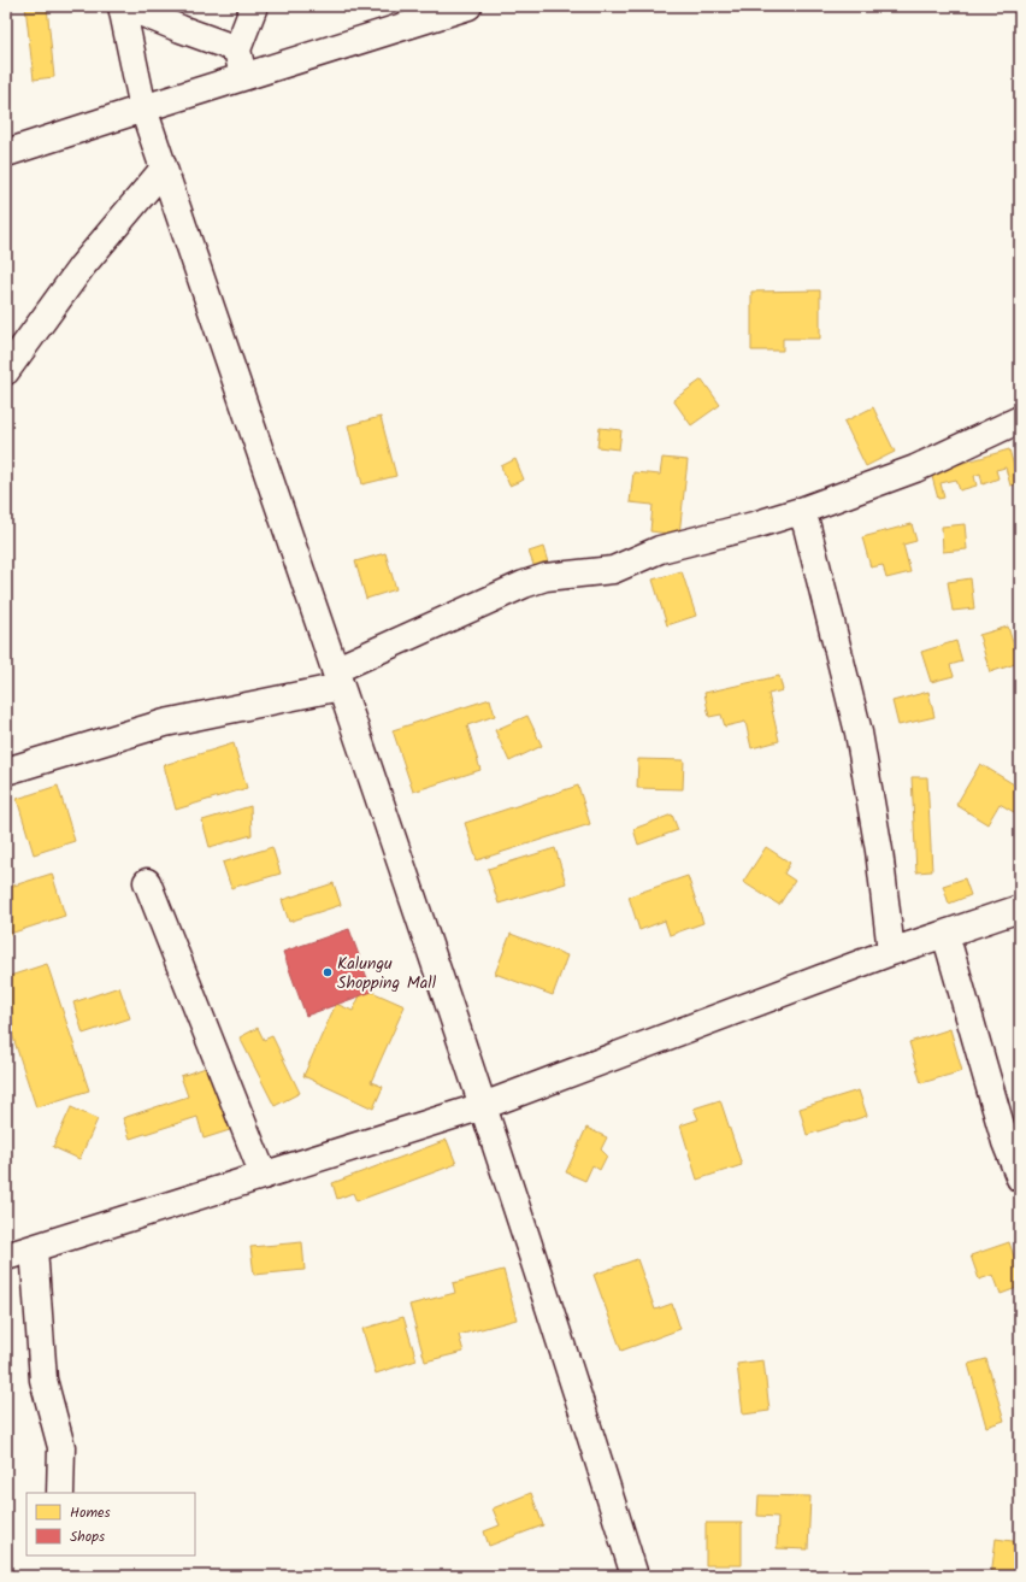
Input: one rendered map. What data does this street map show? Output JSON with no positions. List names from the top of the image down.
{
  "places": ["Kalungu Shopping Mall"],
  "legend": ["Homes", "Shops"]
}
